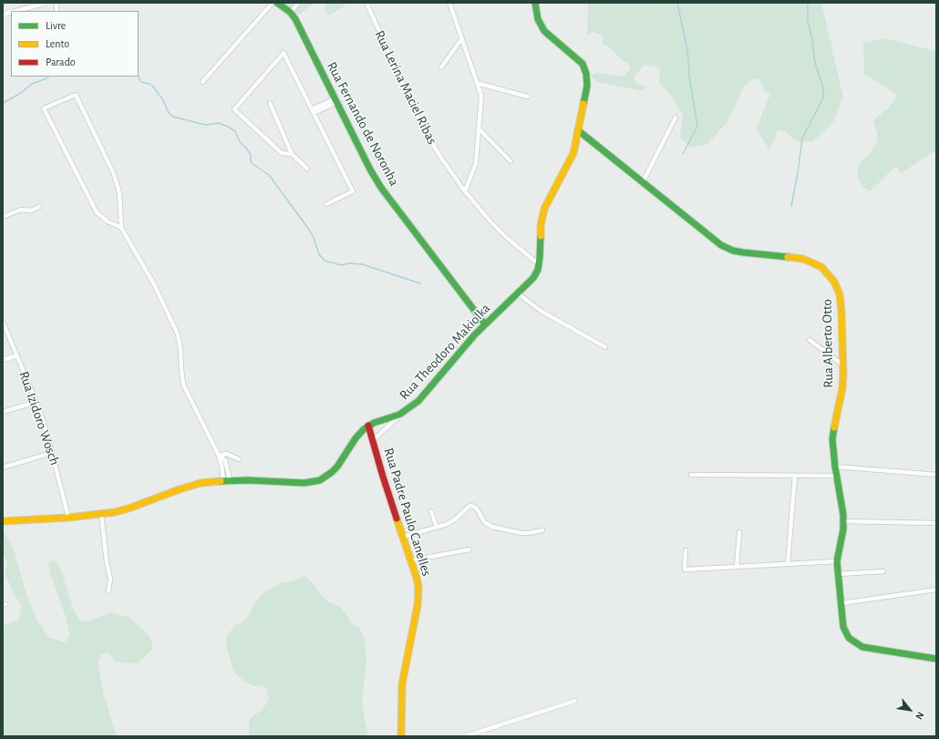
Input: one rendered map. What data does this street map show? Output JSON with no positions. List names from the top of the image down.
{
  "streets": {
    "main road": [
      "Rua Fernando de Noronha",
      "Rua Alberto Otto",
      "Rua Theodoro Makiolka",
      "Rua Padre Paulo Canelles"
    ],
    "street": ["Rua Lerina Maciel Ribas", "Rua Izidoro Wosch"]
  },
  "crossings": [
    ["Rua Lerina Maciel Ribas", "Rua Theodoro Makiolka"],
    ["Rua Fernando de Noronha", "Rua Theodoro Makiolka"],
    ["Rua Alberto Otto", "Rua Theodoro Makiolka"],
    ["Rua Theodoro Makiolka", "Rua Izidoro Wosch"],
    ["Rua Theodoro Makiolka", "Rua Padre Paulo Canelles"]
  ],
  "legend": ["Livre", "Lento", "Parado"],
  "north": "bottom right"
}
